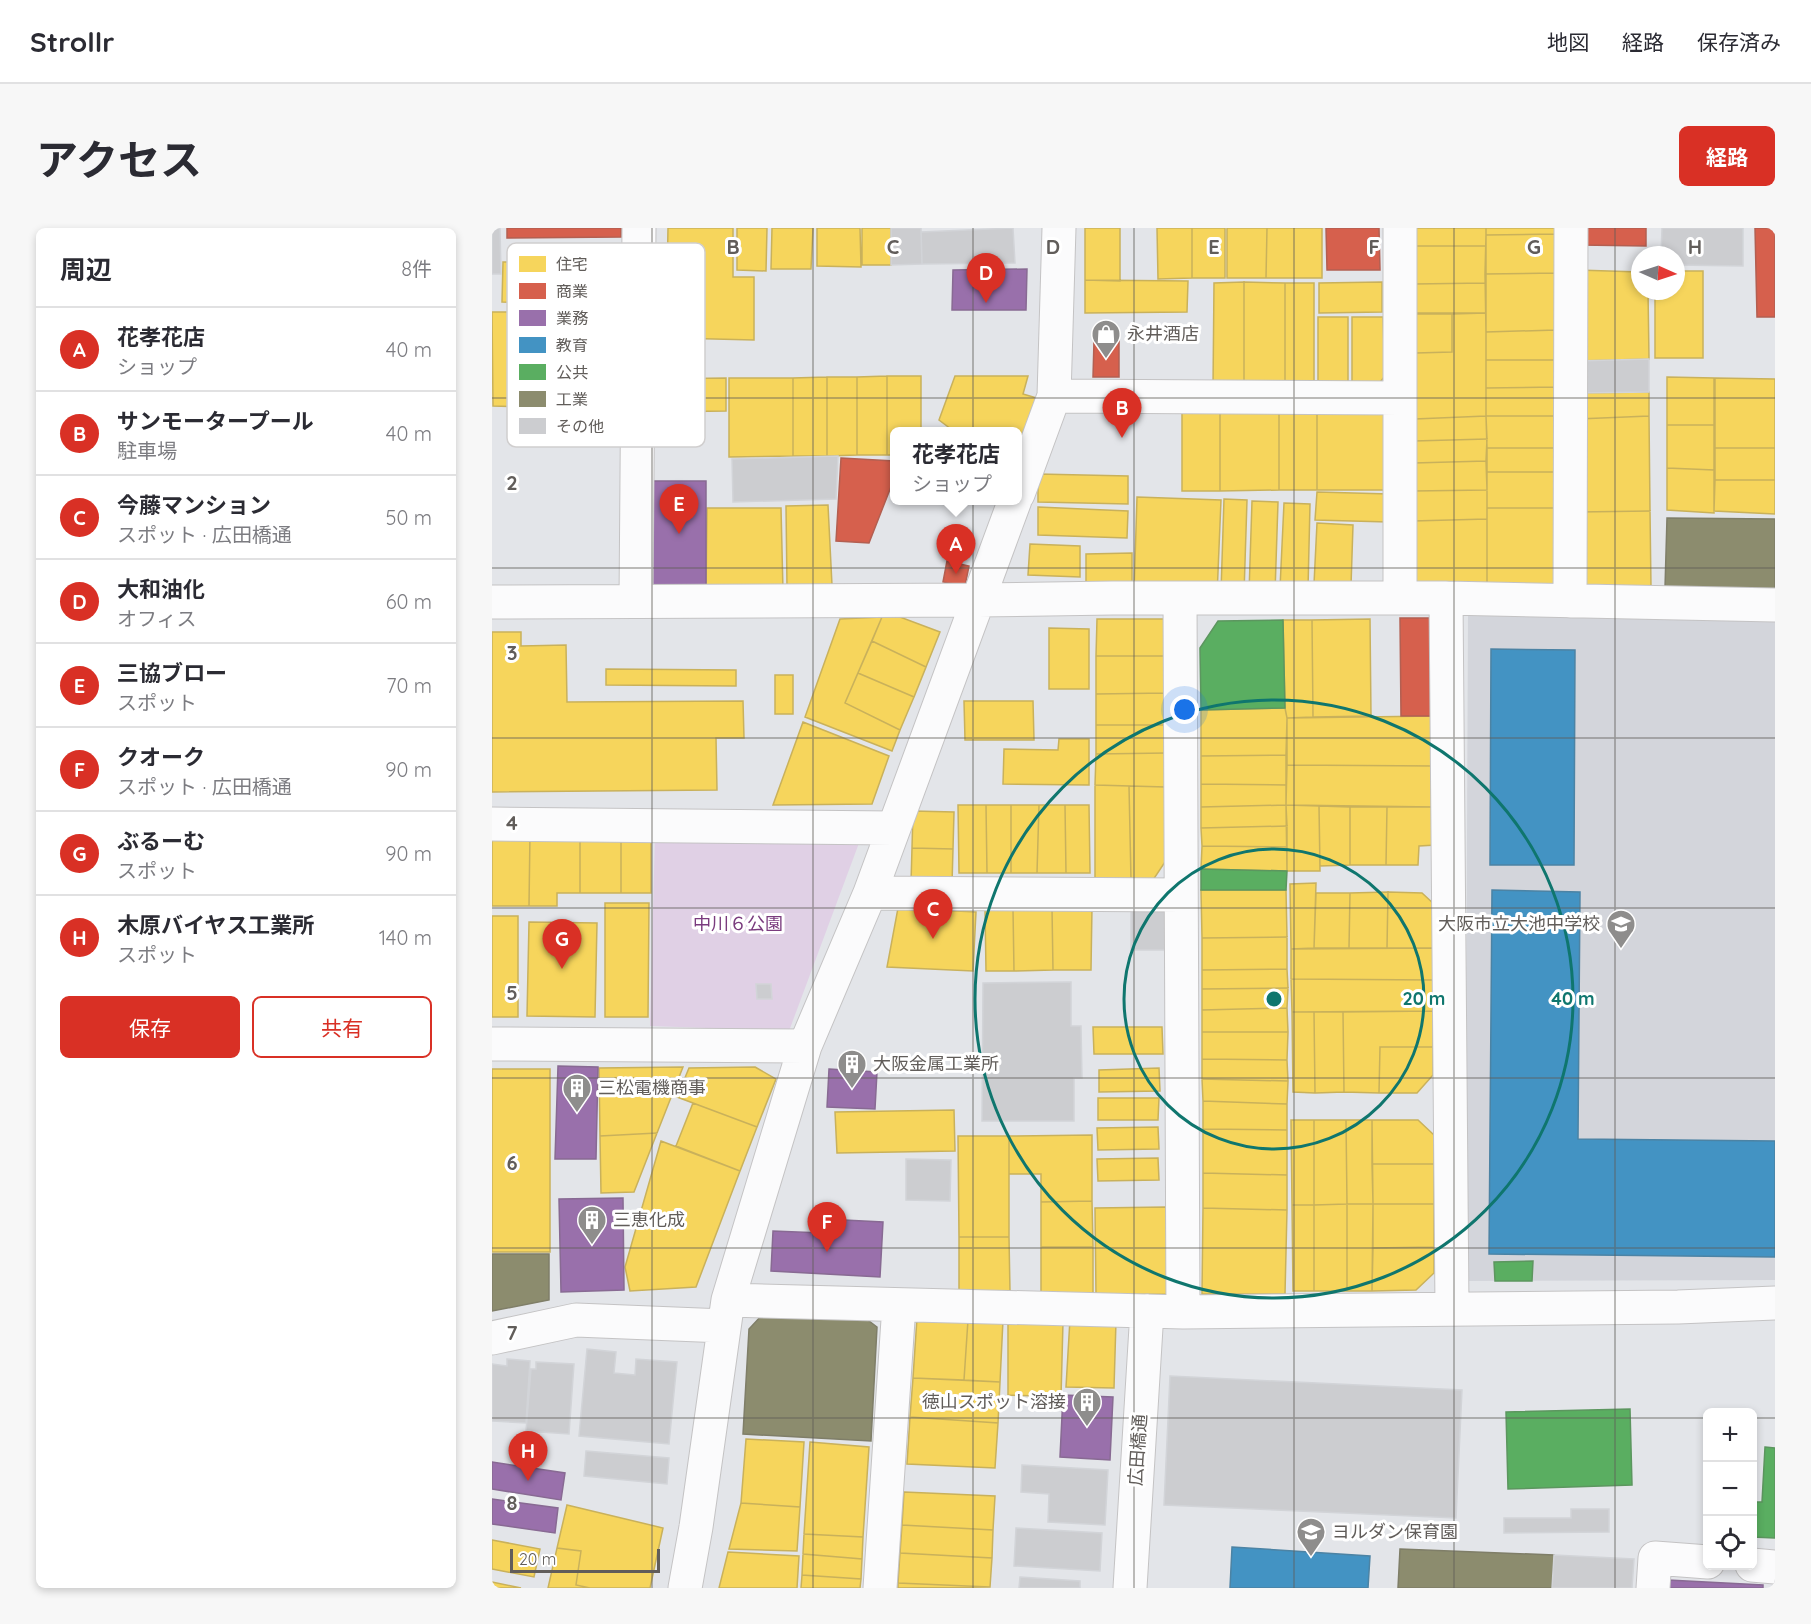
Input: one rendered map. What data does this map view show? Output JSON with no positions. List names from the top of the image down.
{
  "streets": {
    "street": ["広田橋通"]
  },
  "parks": ["中川６公園"],
  "places": {
    "shop": ["永井酒店"],
    "school or university": ["大阪市立大池中学校", "ヨルダン保育園"],
    "building": [
      "大阪金属工業所",
      "三松電機商事",
      "三恵化成",
      "徳山スポット溶接"
    ]
  },
  "legend": [
    "住宅",
    "商業",
    "業務",
    "教育",
    "公共",
    "工業",
    "その他"
  ],
  "scale_bar": "20 m",
  "north": "right",
  "page": {
    "header": "Strollr",
    "nav": ["地図", "経路", "保存済み"],
    "title": "アクセス",
    "buttons": [
      "経路",
      ["保存", "共有"]
    ],
    "heading": ["周辺", "8件"],
    "pins": [
      "D",
      "B",
      "E",
      "A",
      "C",
      "G",
      "F",
      "H"
    ],
    "list": [
      {
        "mark": "A",
        "name": "花孝花店",
        "note": "ショップ",
        "value": "40 m"
      },
      {
        "mark": "B",
        "name": "サンモータープール",
        "note": "駐車場",
        "value": "40 m"
      },
      {
        "mark": "C",
        "name": "今藤マンション",
        "note": "スポット · 広田橋通",
        "value": "50 m"
      },
      {
        "mark": "D",
        "name": "大和油化",
        "note": "オフィス",
        "value": "60 m"
      },
      {
        "mark": "E",
        "name": "三協ブロー",
        "note": "スポット",
        "value": "70 m"
      },
      {
        "mark": "F",
        "name": "クオーク",
        "note": "スポット · 広田橋通",
        "value": "90 m"
      },
      {
        "mark": "G",
        "name": "ぶるーむ",
        "note": "スポット",
        "value": "90 m"
      },
      {
        "mark": "H",
        "name": "木原バイヤス工業所",
        "note": "スポット",
        "value": "140 m"
      }
    ],
    "popup": ["花孝花店", "ショップ"],
    "map_buttons": ["+", "−"],
    "scale": "20 m"
  },
  "grid": {
    "columns": [
      "B",
      "C",
      "D",
      "E",
      "F",
      "G",
      "H"
    ],
    "rows": [
      "2",
      "3",
      "4",
      "5",
      "6",
      "7",
      "8"
    ]
  },
  "rings": ["20 m", "40 m"]
}
